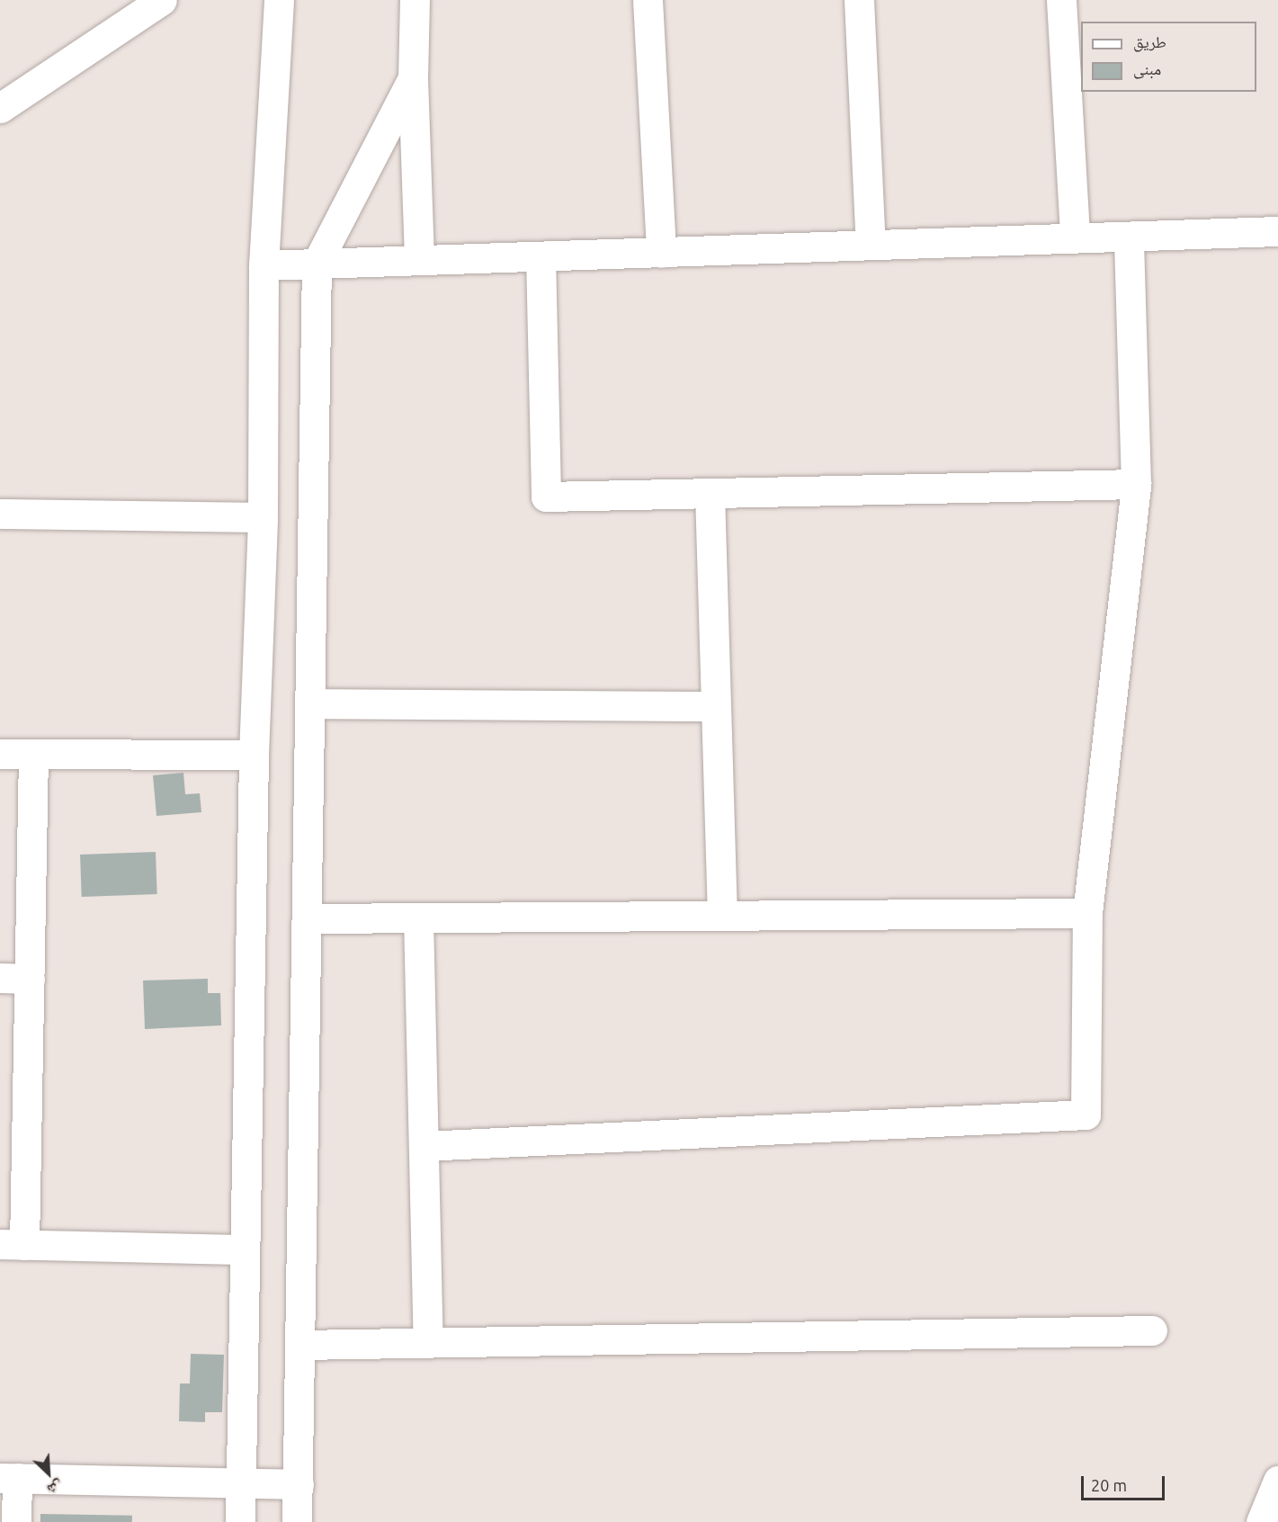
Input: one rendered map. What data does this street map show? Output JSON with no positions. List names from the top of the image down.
{
  "legend": ["طريق", "مبنى"],
  "scale_bar": "20 m",
  "north": "bottom right"
}
